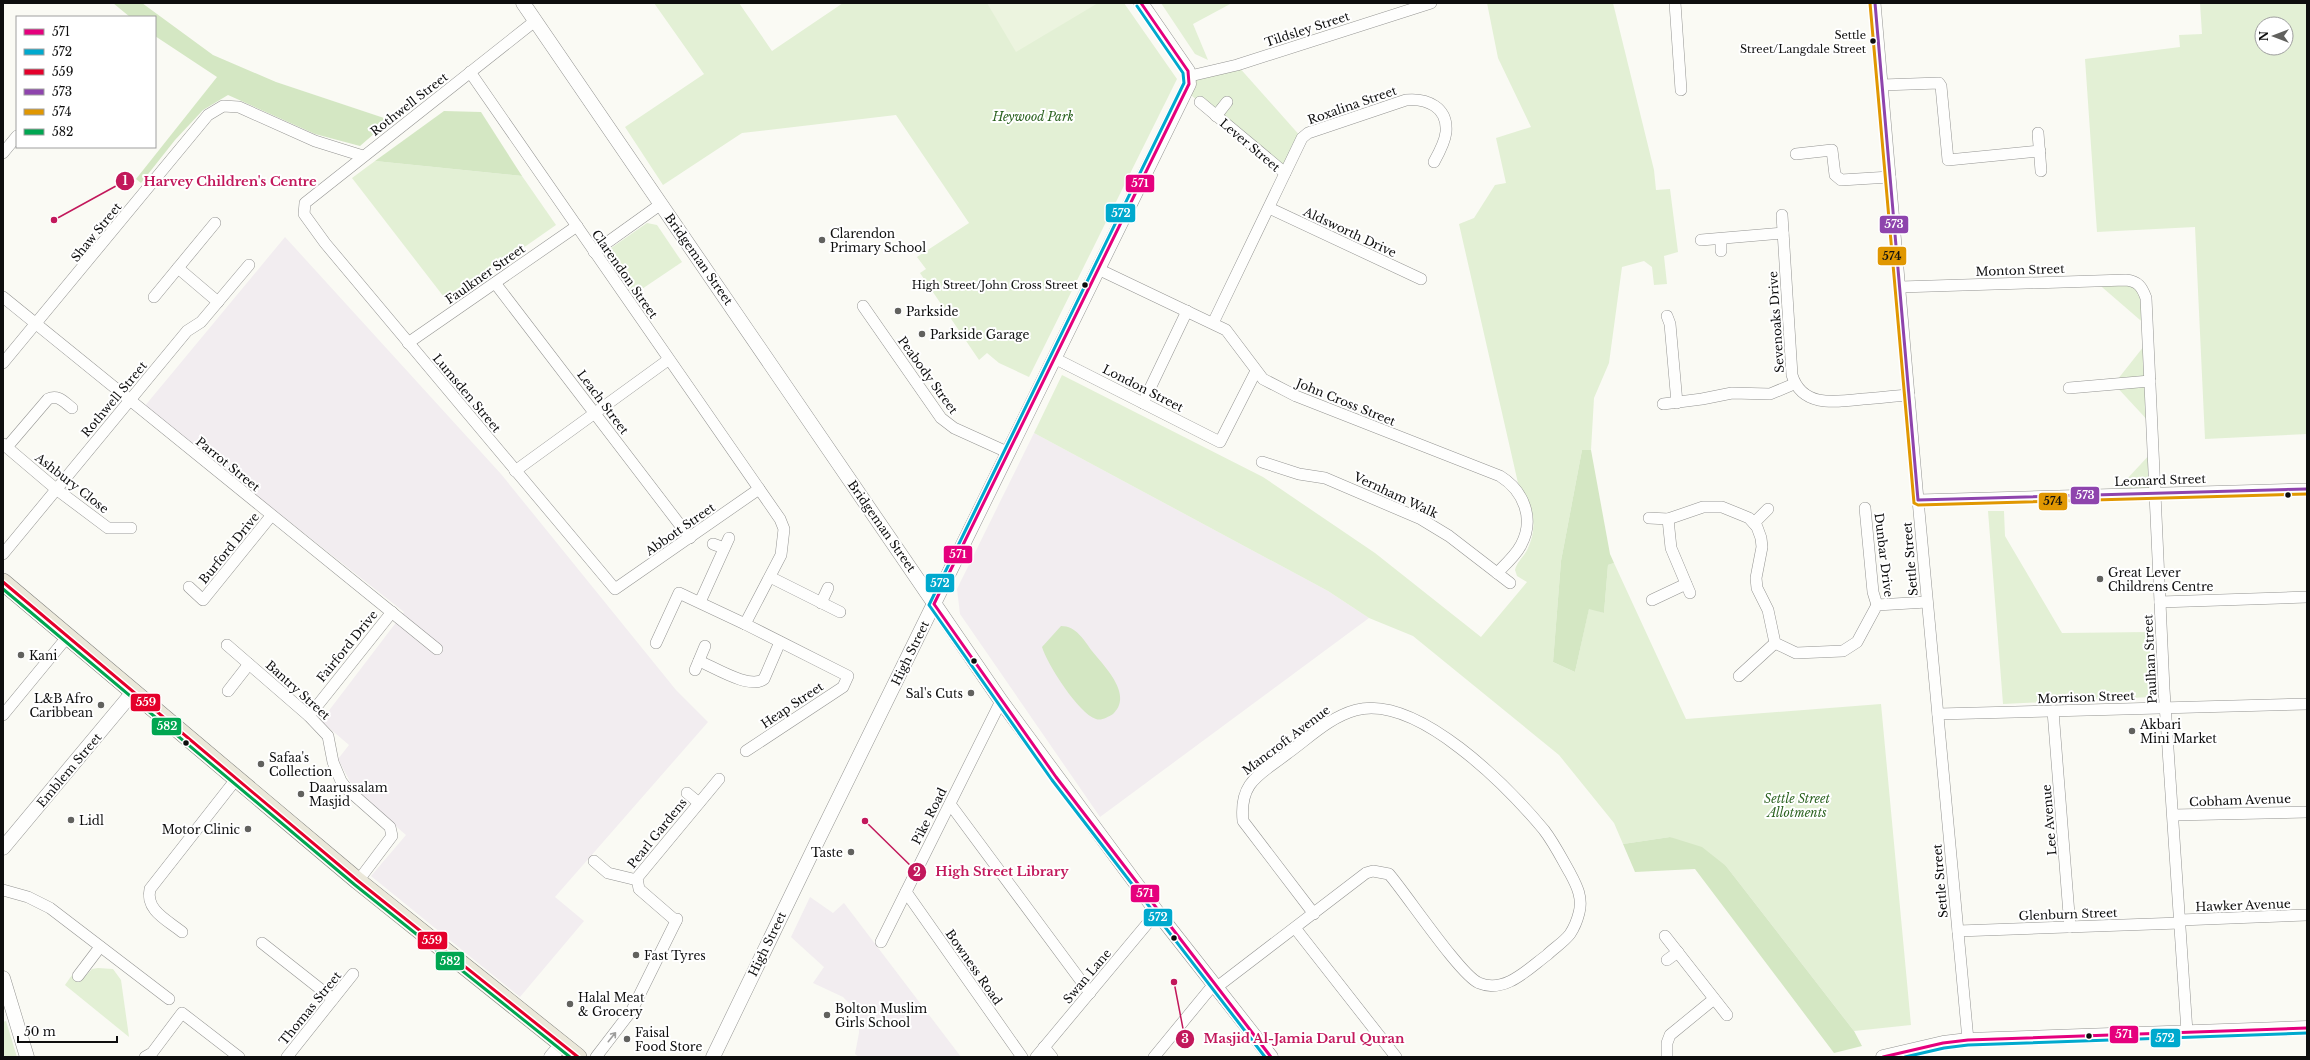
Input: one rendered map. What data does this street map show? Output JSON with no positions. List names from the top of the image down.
{
  "streets": {
    "street": [
      "Tildsley Street",
      "Rothwell Street",
      "Roxalina Street",
      "Lever Street",
      "Shaw Street",
      "Aldsworth Drive",
      "Bridgeman Street",
      "Monton Street",
      "Faulkner Street",
      "Clarendon Street",
      "Sevenoaks Drive",
      "Peabody Street",
      "London Street",
      "Lumsden Street",
      "Leach Street",
      "John Cross Street",
      "Parrot Street",
      "Leonard Street",
      "Ashbury Close",
      "Vernham Walk",
      "Abbott Street",
      "Burford Drive",
      "Dunbar Drive",
      "Settle Street",
      "Fairford Drive",
      "High Street",
      "Paulhan Street",
      "Bantry Street",
      "Morrison Street",
      "Heap Street",
      "Mancroft Avenue",
      "Emblem Street",
      "Cobham Avenue",
      "Pike Road",
      "Lee Avenue",
      "Pearl Gardens",
      "Hawker Avenue",
      "Glenburn Street",
      "Bowness Road",
      "Swan Lane",
      "Thomas Street"
    ]
  },
  "crossings": [
    ["Tildsley Street", "High Street"],
    ["Rothwell Street", "Shaw Street"],
    ["Rothwell Street", "Bridgeman Street"],
    ["Rothwell Street", "Clarendon Street"],
    ["Rothwell Street", "Lumsden Street"],
    ["Rothwell Street", "Parrot Street"],
    ["Rothwell Street", "Ashbury Close"],
    ["Roxalina Street", "Lever Street"],
    ["Roxalina Street", "Aldsworth Drive"],
    ["Roxalina Street", "John Cross Street"],
    ["Shaw Street", "Parrot Street"],
    ["Bridgeman Street", "High Street"],
    ["Bridgeman Street", "Mancroft Avenue"],
    ["Bridgeman Street", "Pike Road"],
    ["Bridgeman Street", "Swan Lane"],
    ["Monton Street", "Settle Street"],
    ["Monton Street", "Paulhan Street"],
    ["Faulkner Street", "Clarendon Street"],
    ["Faulkner Street", "Lumsden Street"],
    ["Faulkner Street", "Leach Street"],
    ["Clarendon Street", "Abbott Street"],
    ["Sevenoaks Drive", "Settle Street"],
    ["Peabody Street", "High Street"],
    ["London Street", "John Cross Street"],
    ["London Street", "High Street"],
    ["Lumsden Street", "Abbott Street"],
    ["Leach Street", "Abbott Street"],
    ["John Cross Street", "Vernham Walk"],
    ["John Cross Street", "High Street"],
    ["Parrot Street", "Burford Drive"],
    ["Parrot Street", "Fairford Drive"],
    ["Leonard Street", "Settle Street"],
    ["Leonard Street", "Paulhan Street"],
    ["Dunbar Drive", "Settle Street"],
    ["Settle Street", "Morrison Street"],
    ["Settle Street", "Glenburn Street"],
    ["Fairford Drive", "Bantry Street"],
    ["Paulhan Street", "Morrison Street"],
    ["Paulhan Street", "Cobham Avenue"],
    ["Paulhan Street", "Hawker Avenue"],
    ["Paulhan Street", "Glenburn Street"],
    ["Morrison Street", "Lee Avenue"],
    ["Pike Road", "Bowness Road"],
    ["Lee Avenue", "Glenburn Street"],
    ["Hawker Avenue", "Glenburn Street"]
  ],
  "one_way": ["Pearl Gardens"],
  "parks": ["Heywood Park", "Settle Street Allotments"],
  "places": [
    "Settle Street/Langdale Street",
    "Harvey Children's Centre",
    "Clarendon Primary School",
    "High Street/John Cross Street",
    "Parkside",
    "Parkside Garage",
    "Great Lever Childrens Centre",
    "Kani",
    "Sal's Cuts",
    "L&B Afro Caribbean",
    "Akbari Mini Market",
    "Safaa's Collection",
    "Daarussalam Masjid",
    "Lidl",
    "High Street Library",
    "Motor Clinic",
    "Taste",
    "Fast Tyres",
    "Masjid Al-Jamia Darul Quran",
    "Halal Meat & Grocery",
    "Bolton Muslim Girls School",
    "Faisal Food Store"
  ],
  "lines": [
    "transit line 571",
    "transit line 573",
    "transit line 574",
    "transit line 572",
    "transit line 559",
    "transit line 582"
  ],
  "legend": [
    "571",
    "572",
    "559",
    "573",
    "574",
    "582"
  ],
  "scale_bar": "50 m",
  "north": "left"
}
